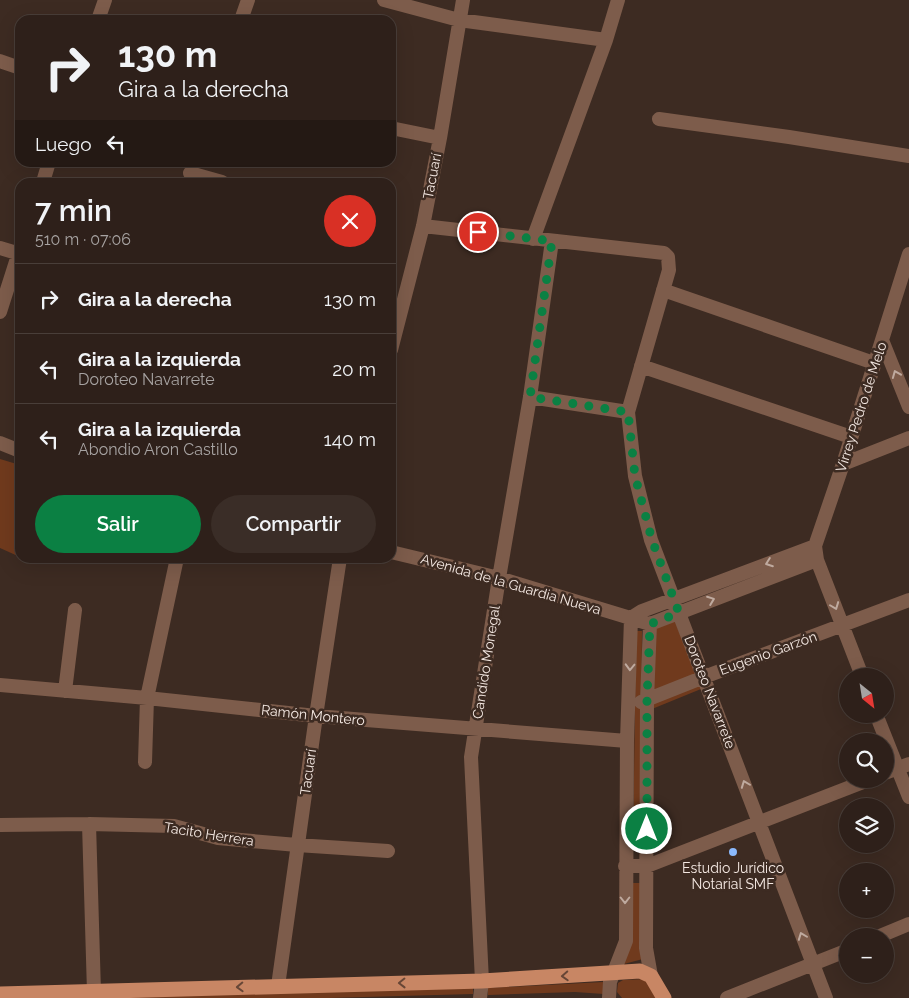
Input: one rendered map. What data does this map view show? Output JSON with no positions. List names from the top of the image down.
{
  "streets": {
    "street": [
      "Tacuarí",
      "Virrey Pedro de Melo",
      "Avenida de la Guardia Nueva",
      "Eugenio Garzón",
      "Candido Monegal",
      "Doroteo Navarrete",
      "Ramón Montero",
      "Tacito Herrera"
    ]
  },
  "crossings": [
    ["Tacuarí", "Ramón Montero"],
    ["Tacuarí", "Tacito Herrera"],
    ["Virrey Pedro de Melo", "Eugenio Garzón"],
    ["Avenida de la Guardia Nueva", "Candido Monegal"],
    ["Eugenio Garzón", "Doroteo Navarrete"],
    ["Candido Monegal", "Doroteo Navarrete"],
    ["Candido Monegal", "Ramón Montero"]
  ],
  "places": ["Estudio Jurídico Notarial SMF"],
  "north": "bottom right",
  "page": {
    "turn": ["130 m", "Gira a la derecha"],
    "then": "Luego",
    "heading": ["7 min", "510 m · 07:06"],
    "list": [
      {
        "name": "Gira a la derecha",
        "value": "130 m"
      },
      {
        "name": "Gira a la izquierda",
        "note": "Doroteo Navarrete",
        "value": "20 m"
      },
      {
        "name": "Gira a la izquierda",
        "note": "Abondio Aron Castillo",
        "value": "140 m"
      }
    ],
    "buttons": ["Salir", "Compartir"],
    "map_buttons": ["+", "−"]
  }
}
